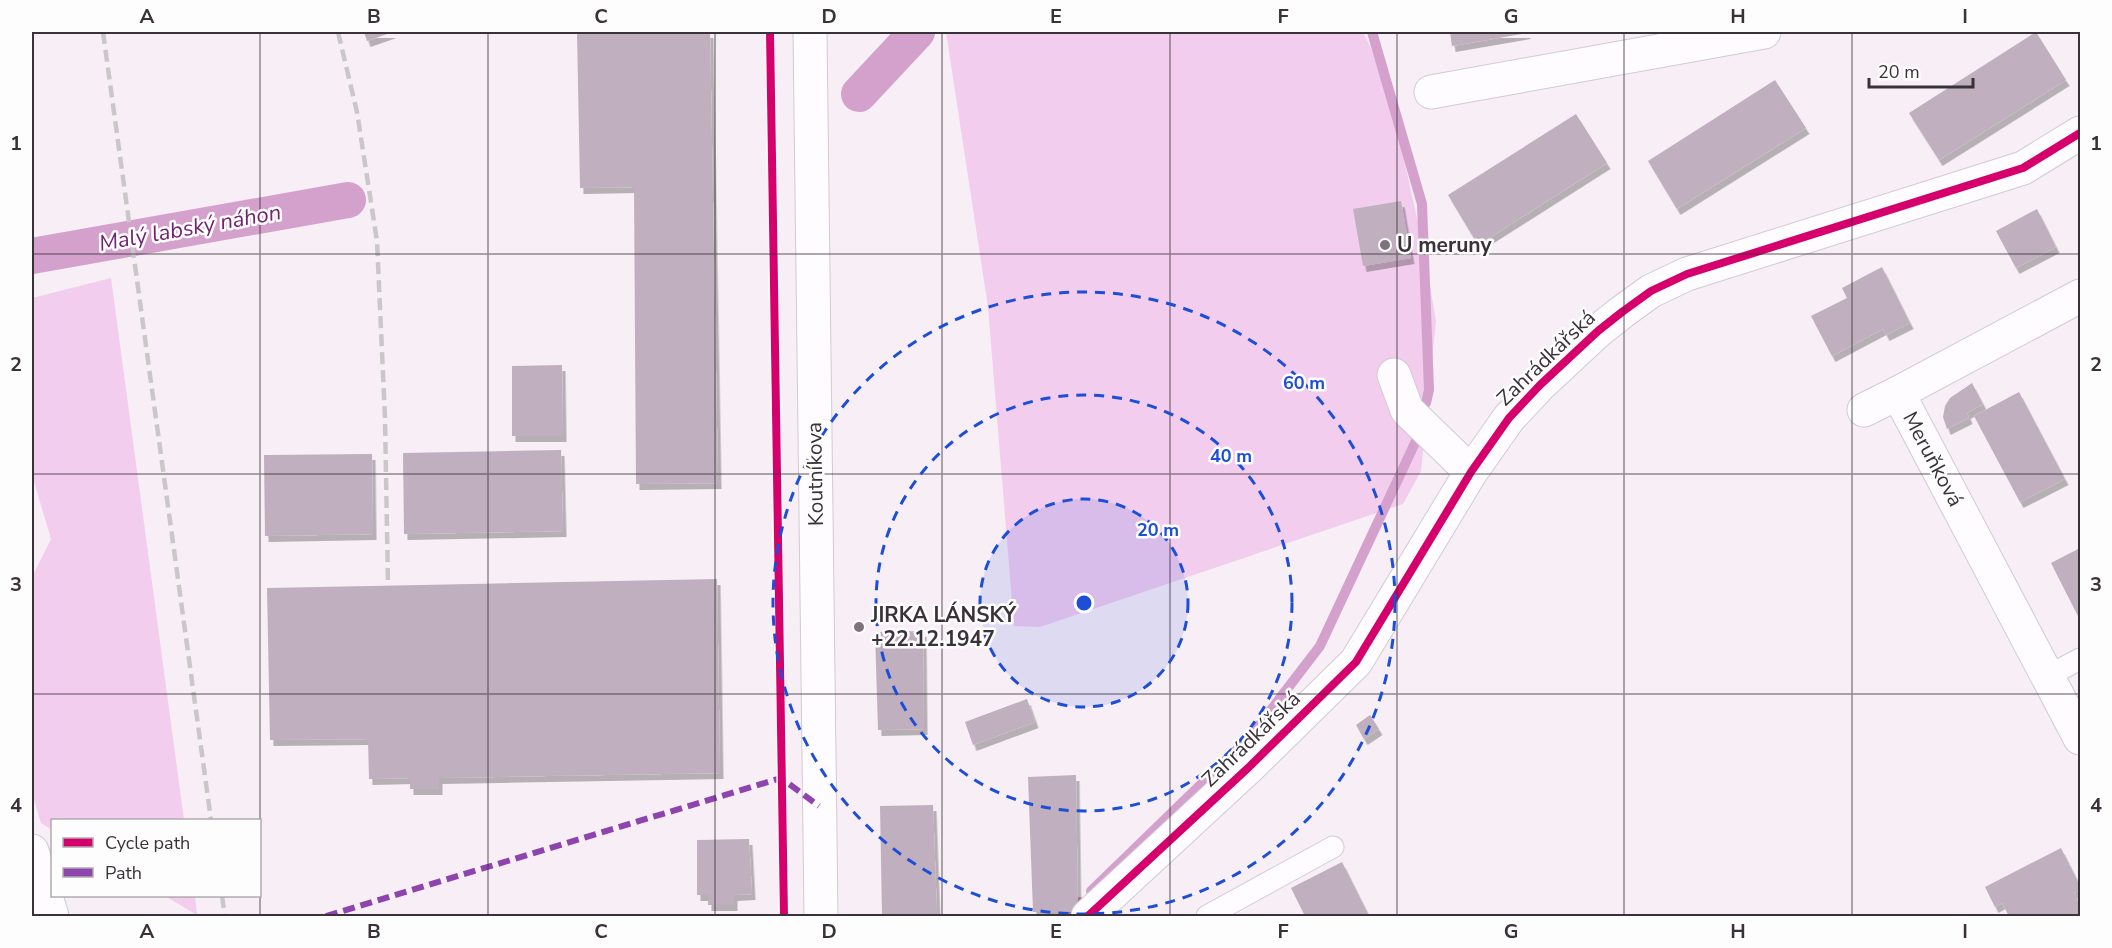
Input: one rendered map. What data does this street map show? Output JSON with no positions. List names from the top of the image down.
{
  "streets": {
    "street": ["Zahrádkářská", "Meruňková", "Koutníkova"]
  },
  "water": ["Malý labský náhon"],
  "places": ["U meruny", "JIRKA LÁNSKÝ +22.12.1947"],
  "legend": ["Cycle path", "Path"],
  "scale_bar": "20 m",
  "grid": {
    "columns": [
      "A",
      "B",
      "C",
      "D",
      "E",
      "F",
      "G",
      "H",
      "I"
    ],
    "rows": [
      "1",
      "2",
      "3",
      "4"
    ]
  },
  "rings": ["60 m", "40 m", "20 m"]
}
